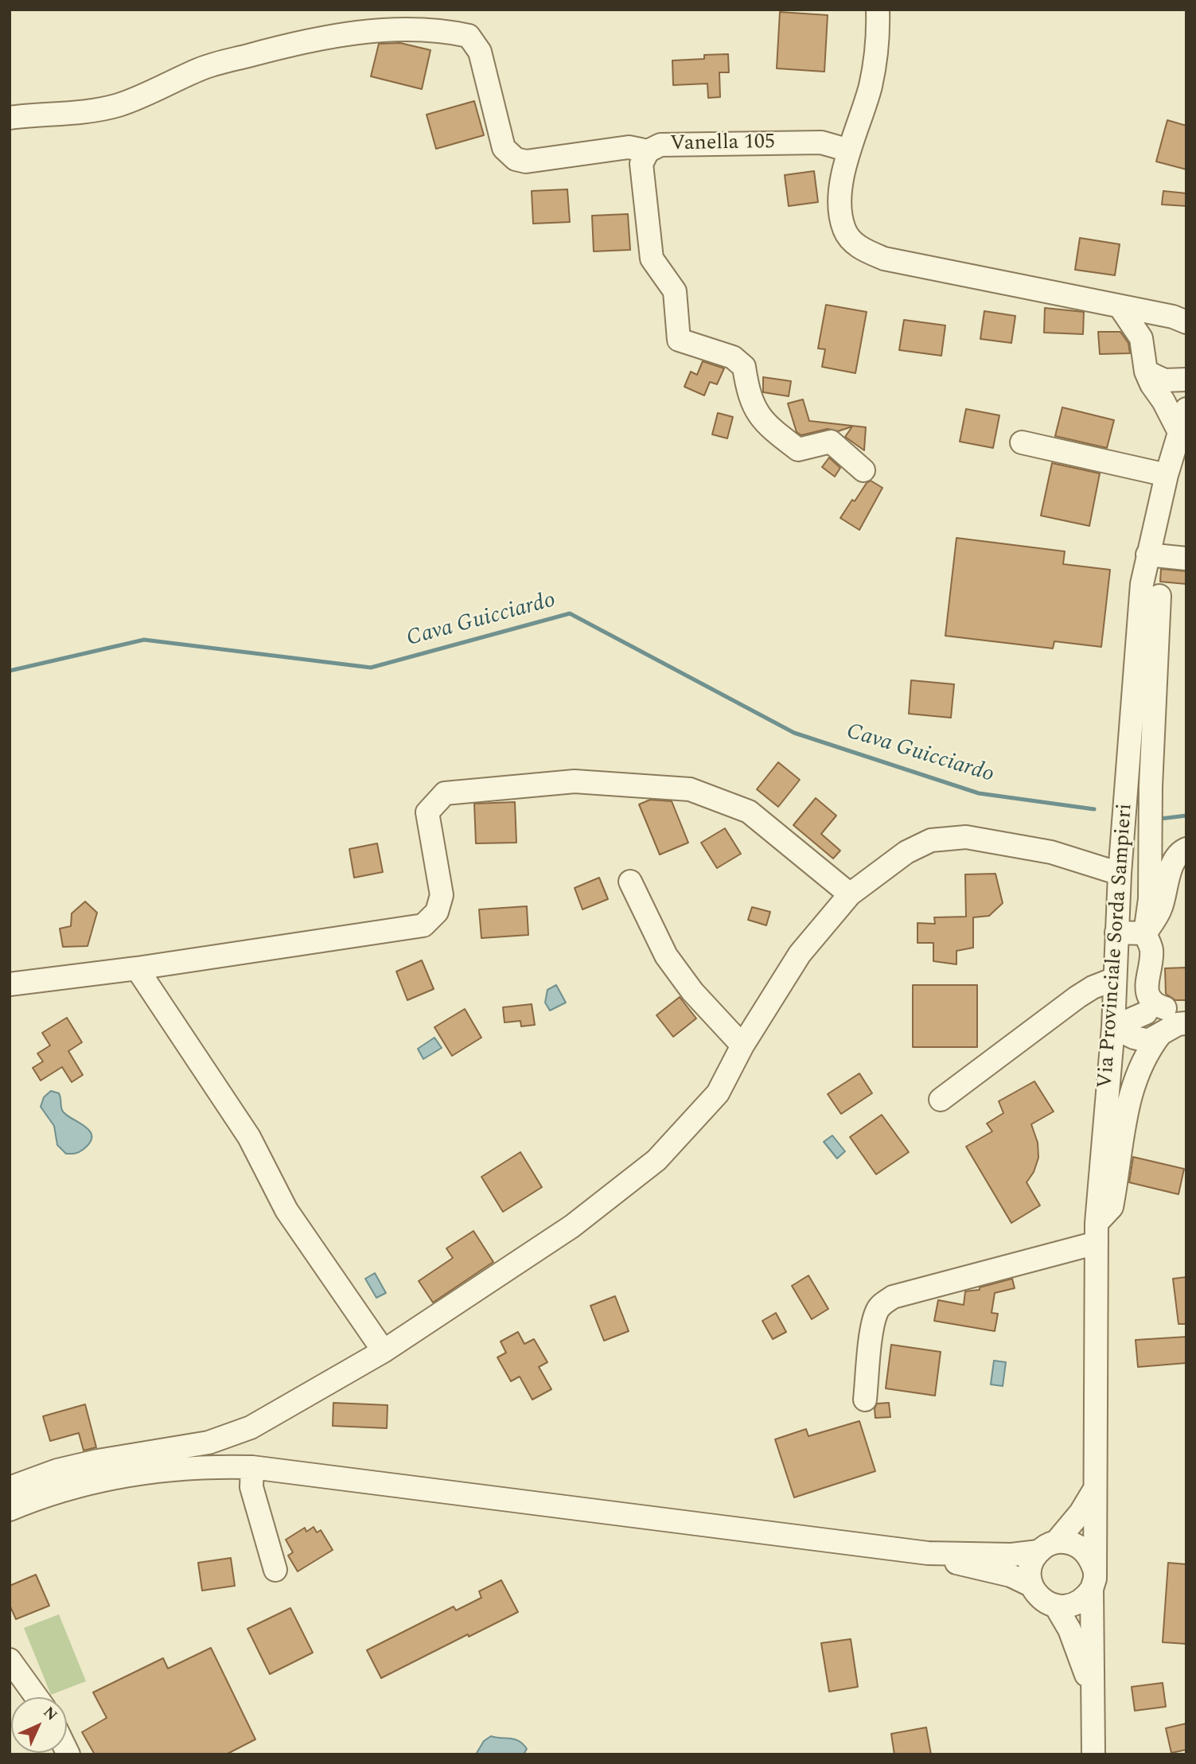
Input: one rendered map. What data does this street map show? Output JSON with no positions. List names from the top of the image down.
{
  "streets": {
    "street": ["Vanella 105", "Via Provinciale Sorda Sampieri"]
  },
  "water": ["Cava Guicciardo"],
  "north": "top right"
}
